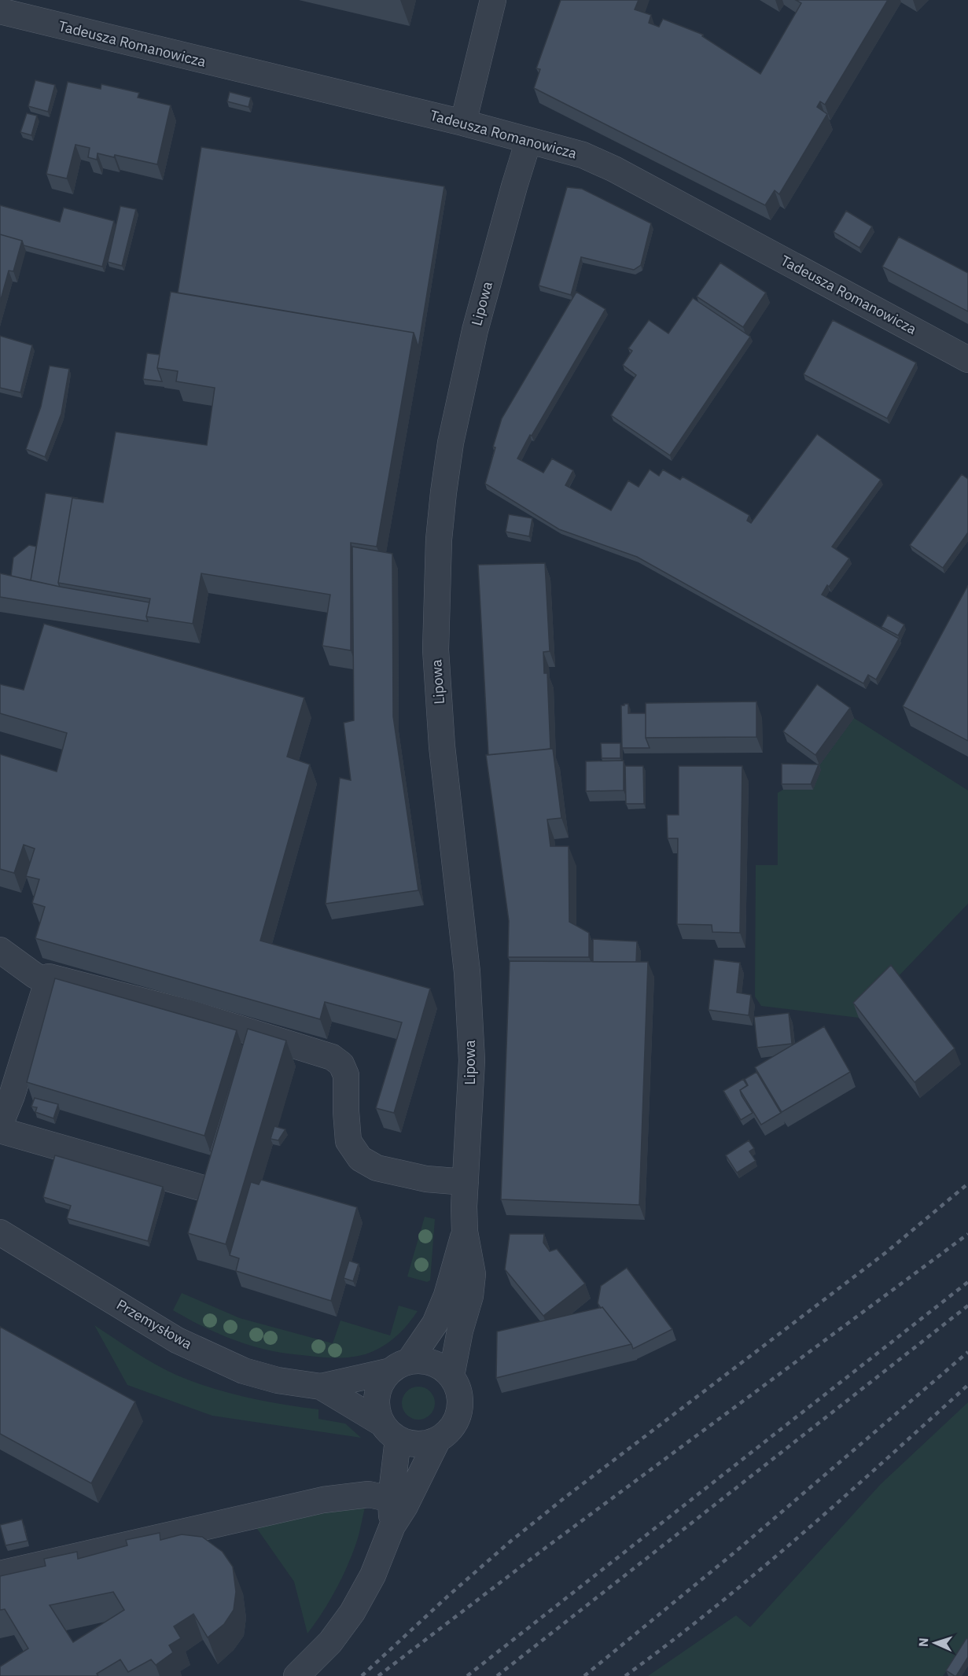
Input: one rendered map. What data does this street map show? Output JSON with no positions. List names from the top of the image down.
{
  "streets": {
    "street": ["Tadeusza Romanowicza", "Lipowa", "Przemysłowa"]
  },
  "crossings": [
    ["Tadeusza Romanowicza", "Lipowa"],
    ["Lipowa", "Przemysłowa"]
  ],
  "north": "left"
}
